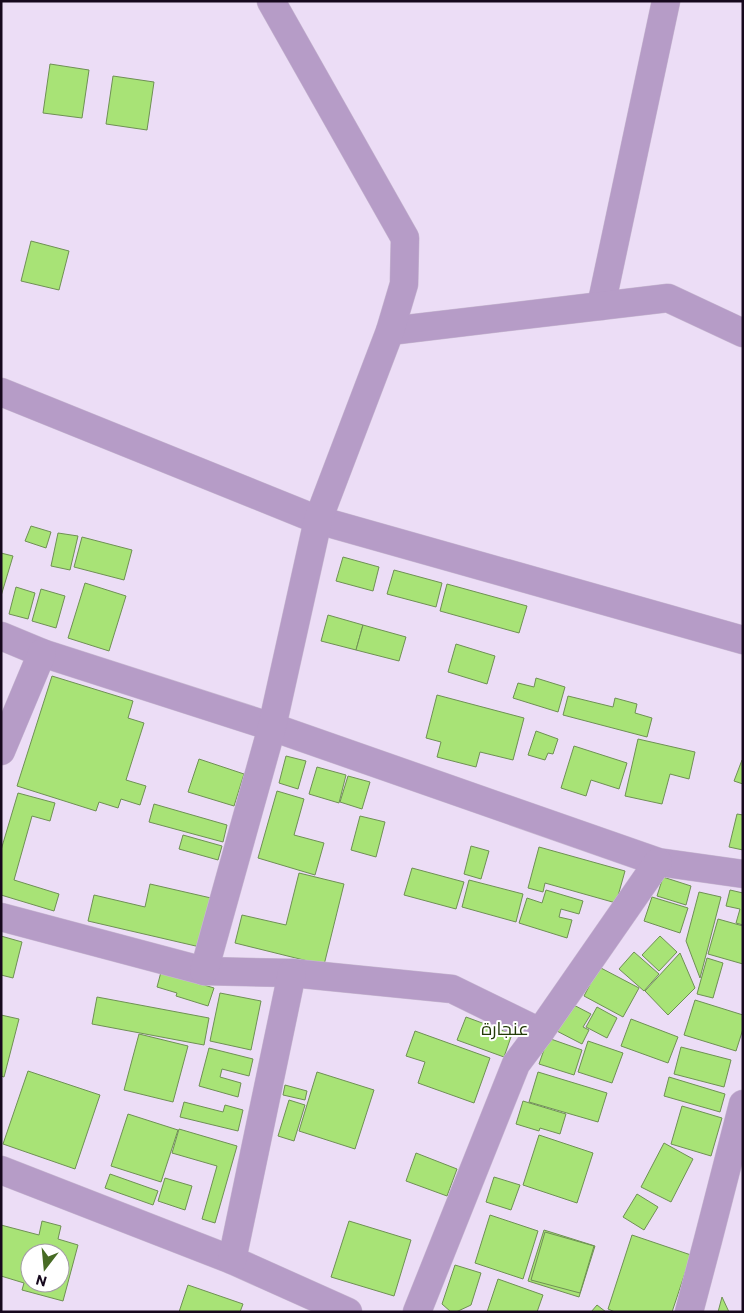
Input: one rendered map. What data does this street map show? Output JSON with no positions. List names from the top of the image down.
{
  "districts": ["عنجارة"],
  "north": "bottom"
}
